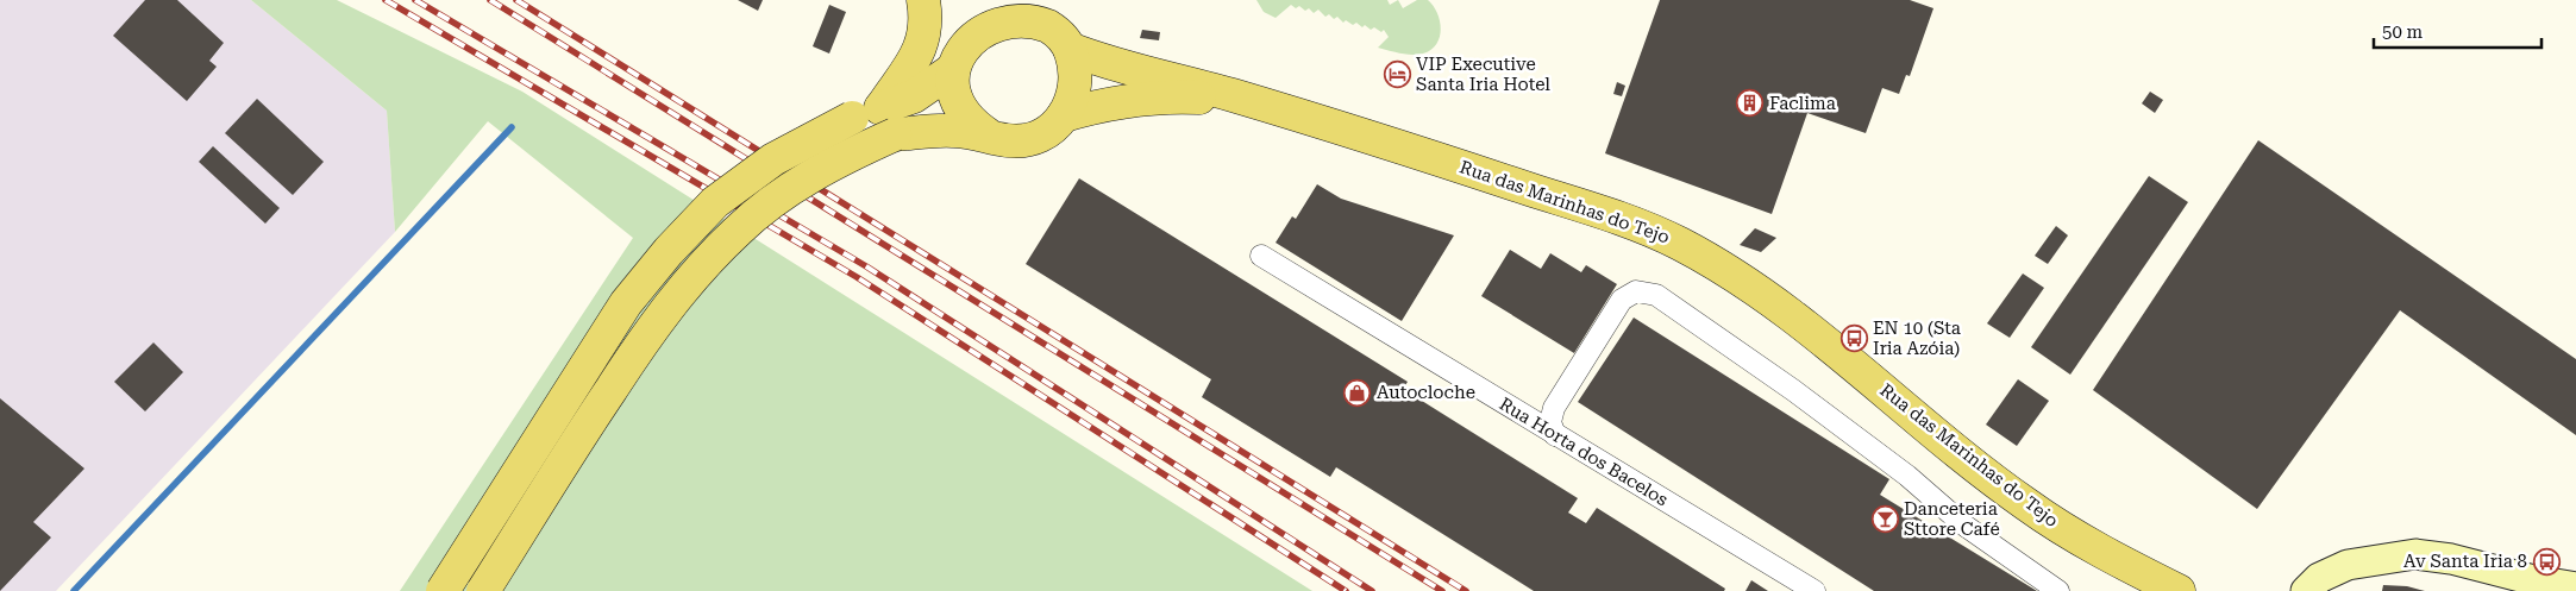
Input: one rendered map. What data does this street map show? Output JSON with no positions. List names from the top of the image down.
{
  "streets": {
    "main road": ["Rua das Marinhas do Tejo"],
    "street": ["Rua Horta dos Bacelos"]
  },
  "places": {
    "hotel": ["VIP Executive Santa Iria Hotel"],
    "building": ["Faclima"],
    "bus stop": ["EN 10 (Sta Iria Azóia)", "Av Santa Iria 8"],
    "shop": ["Autocloche"],
    "bar": ["Danceteria Sttore Café"]
  },
  "scale_bar": "50 m"
}
